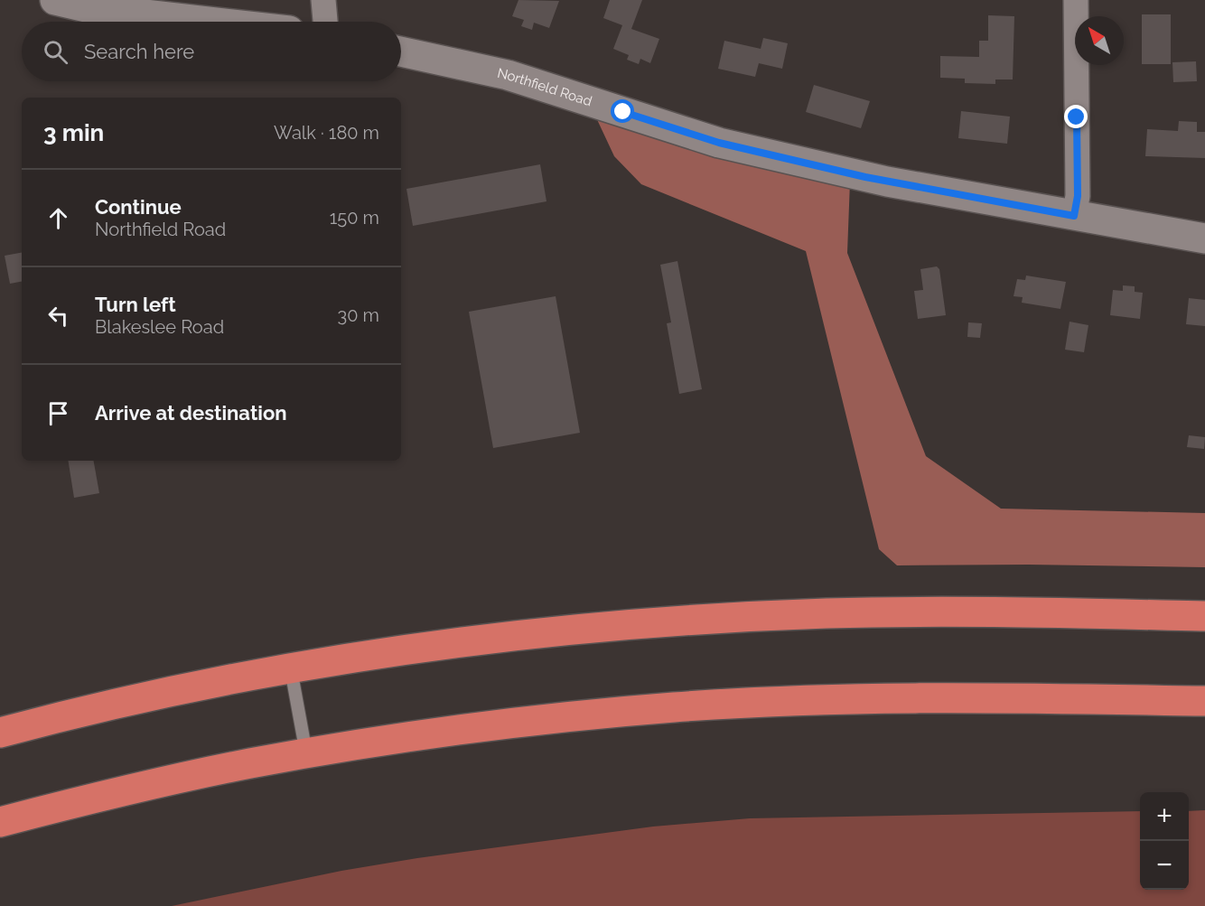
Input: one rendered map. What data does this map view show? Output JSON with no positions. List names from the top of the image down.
{
  "streets": {
    "street": ["Northfield Road"]
  },
  "north": "top left",
  "page": {
    "search": "Search here",
    "heading": ["3 min", "Walk · 180 m"],
    "list": [
      ["Continue", "Northfield Road", "150 m"],
      ["Turn left", "Blakeslee Road", "30 m"],
      "Arrive at destination"
    ],
    "map_buttons": ["+", "−"]
  }
}
